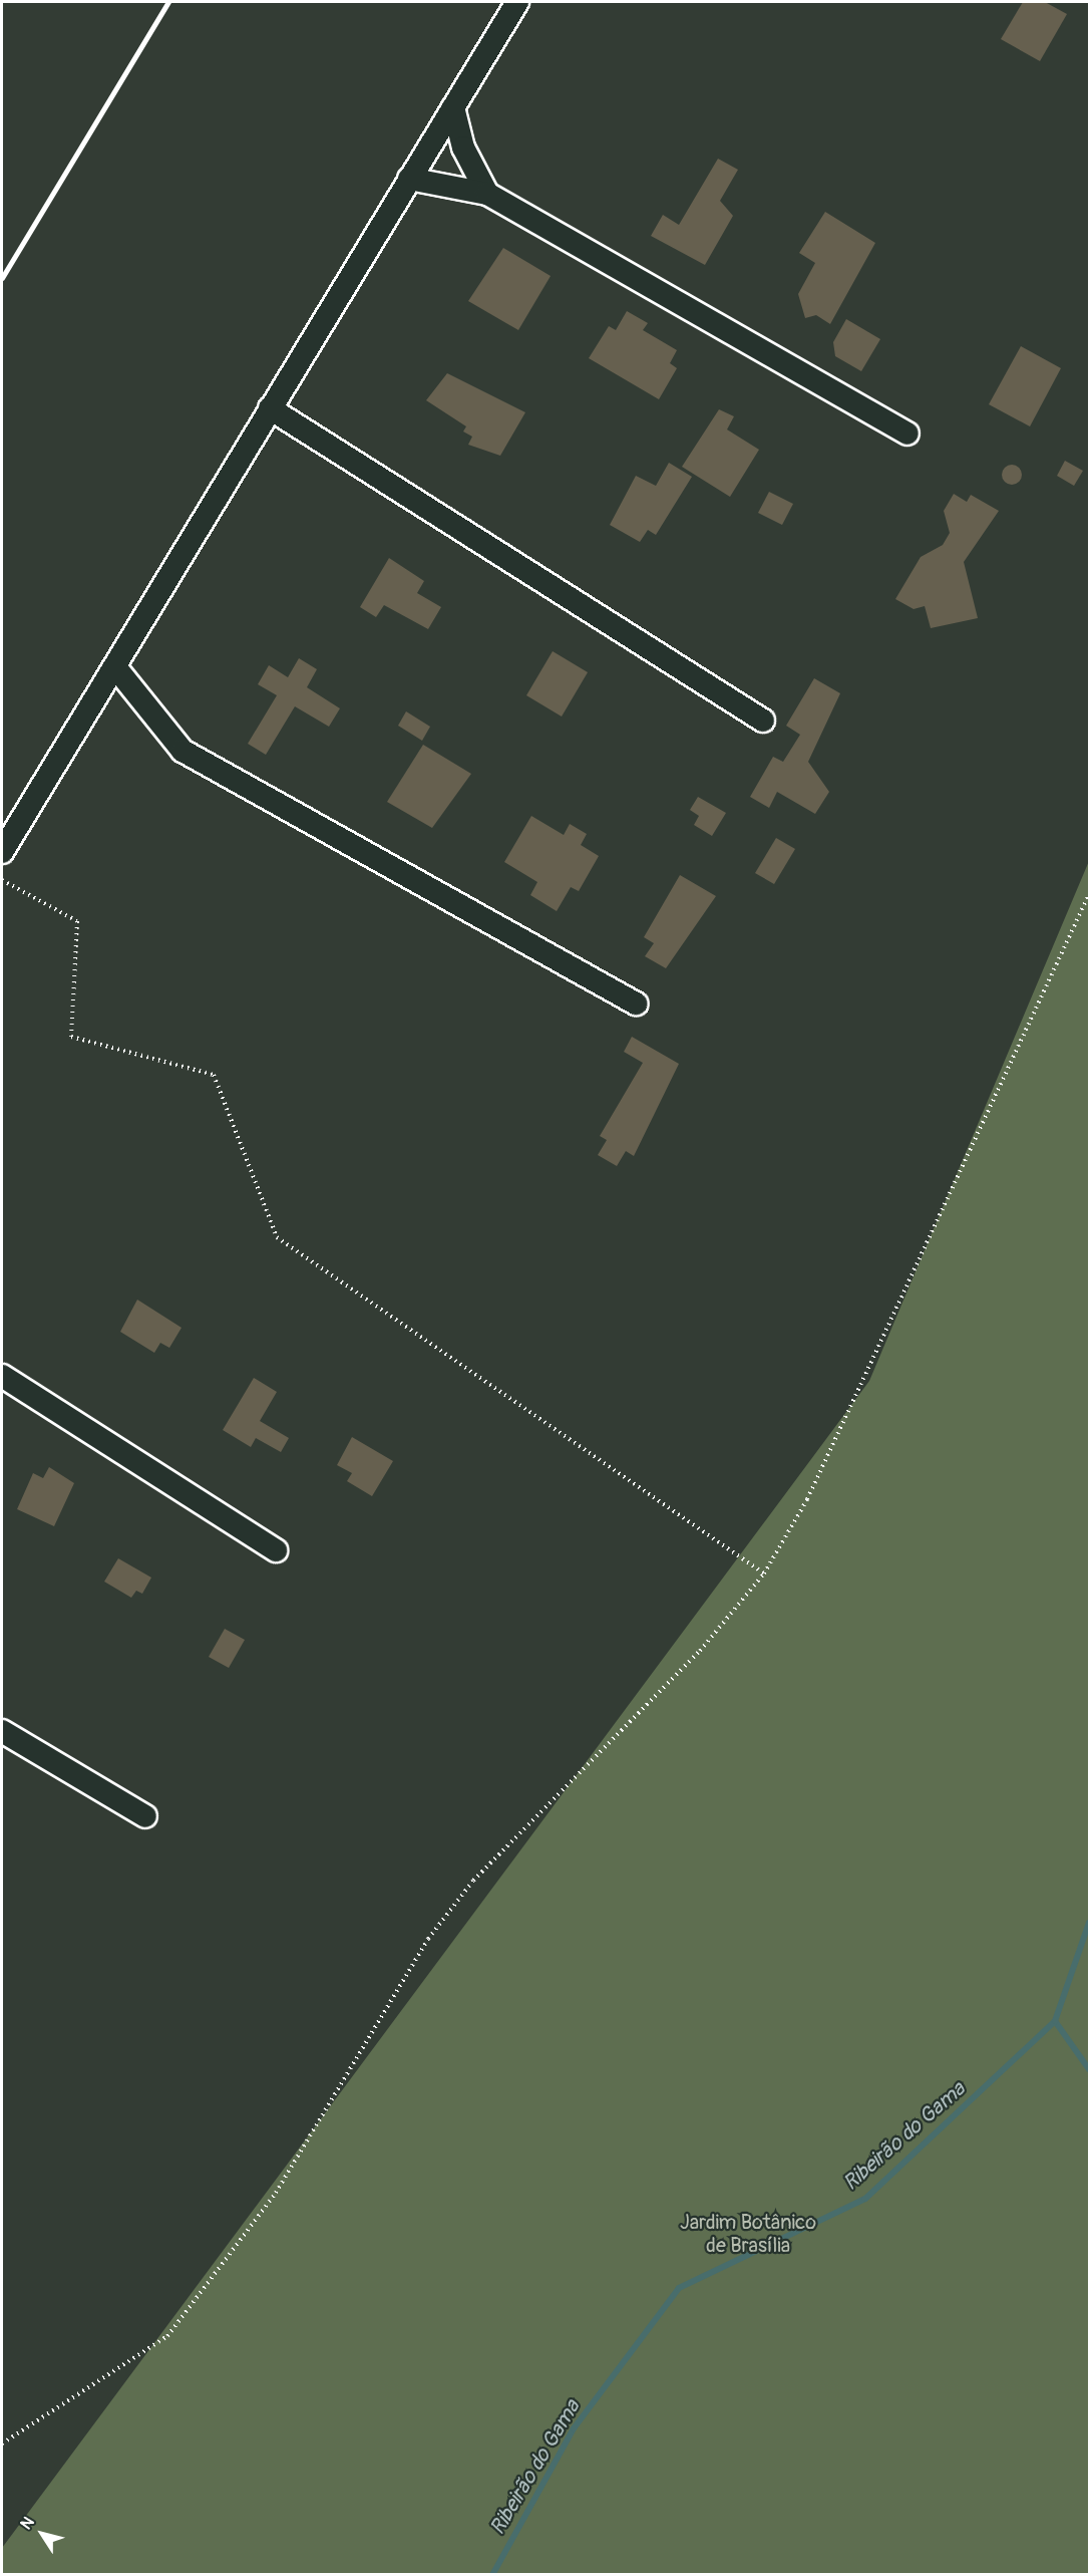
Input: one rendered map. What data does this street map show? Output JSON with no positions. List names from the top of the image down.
{
  "water": ["Ribeirão do Gama"],
  "parks": ["Jardim Botânico de Brasília"],
  "north": "top left"
}
